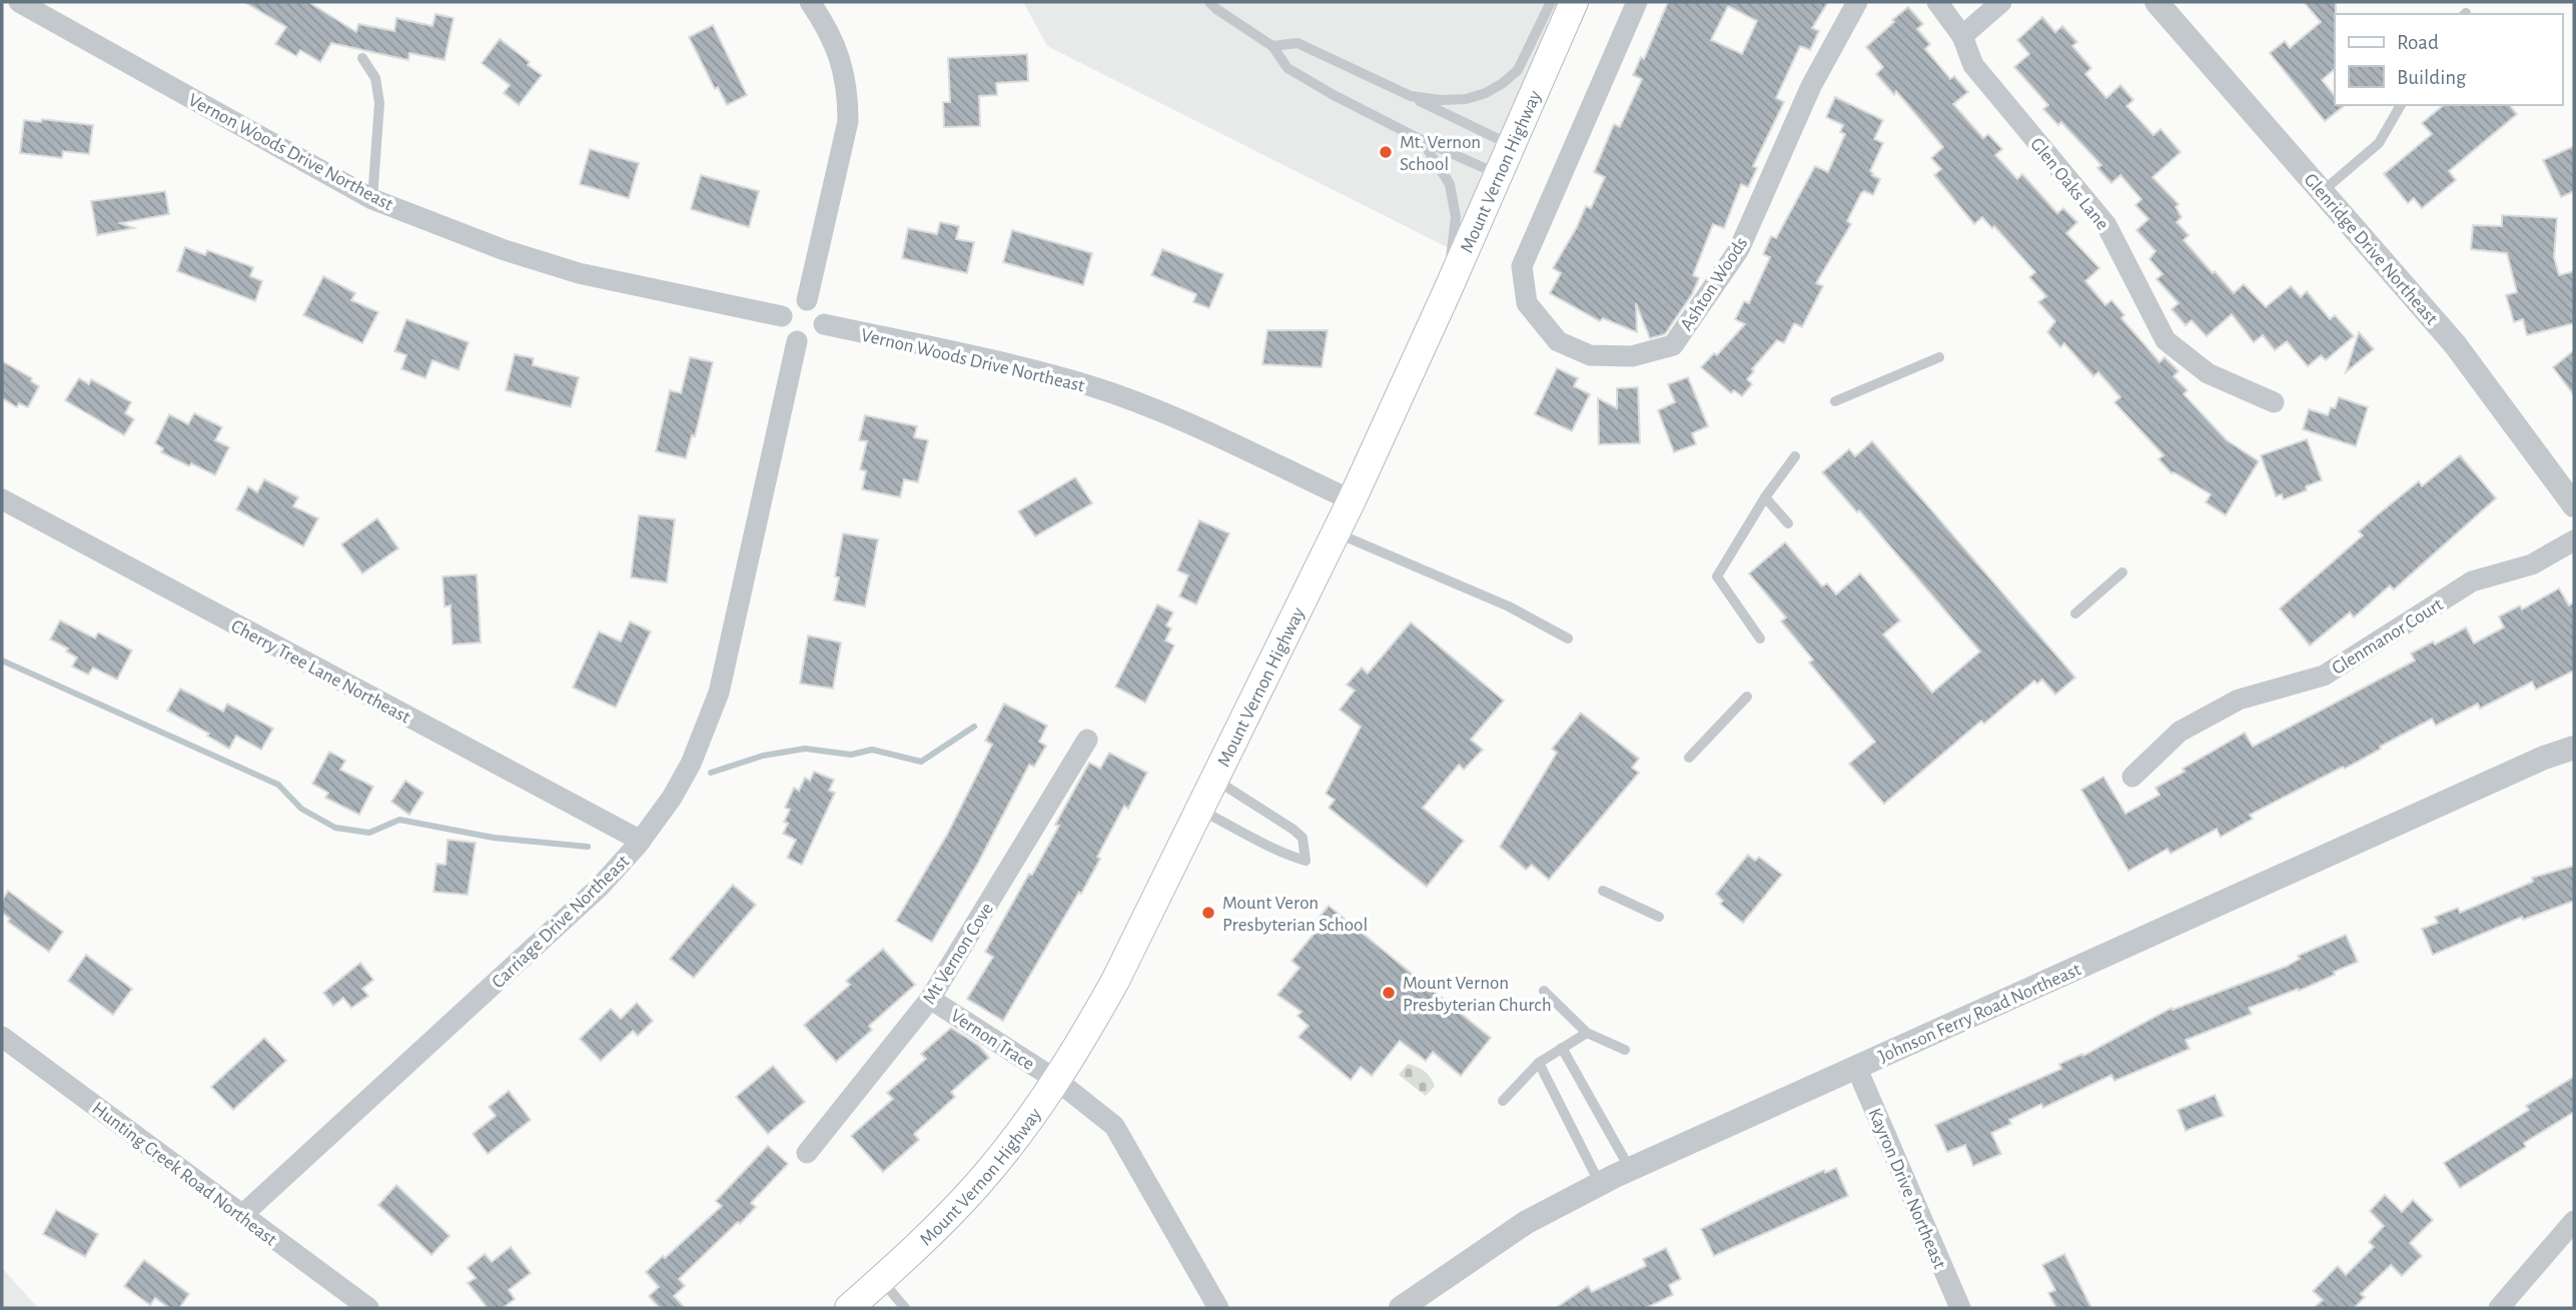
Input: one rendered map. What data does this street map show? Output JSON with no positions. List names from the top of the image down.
{
  "streets": {
    "main road": ["Mount Vernon Highway"],
    "street": [
      "Vernon Woods Drive Northeast",
      "Glen Oaks Lane",
      "Glenridge Drive Northeast",
      "Ashton Woods",
      "Glenmanor Court",
      "Cherry Tree Lane Northeast",
      "Carriage Drive Northeast",
      "Mt Vernon Cove",
      "Johnson Ferry Road Northeast",
      "Vernon Trace",
      "Hunting Creek Road Northeast",
      "Kayron Drive Northeast"
    ]
  },
  "crossings": [
    ["Vernon Woods Drive Northeast", "Mount Vernon Highway"],
    ["Vernon Woods Drive Northeast", "Carriage Drive Northeast"],
    ["Mount Vernon Highway", "Vernon Trace"],
    ["Cherry Tree Lane Northeast", "Carriage Drive Northeast"],
    ["Carriage Drive Northeast", "Hunting Creek Road Northeast"],
    ["Mt Vernon Cove", "Vernon Trace"],
    ["Johnson Ferry Road Northeast", "Kayron Drive Northeast"]
  ],
  "places": ["Mt. Vernon School", "Mount Veron Presbyterian School", "Mount Vernon Presbyterian Church"],
  "legend": ["Road", "Building"]
}
